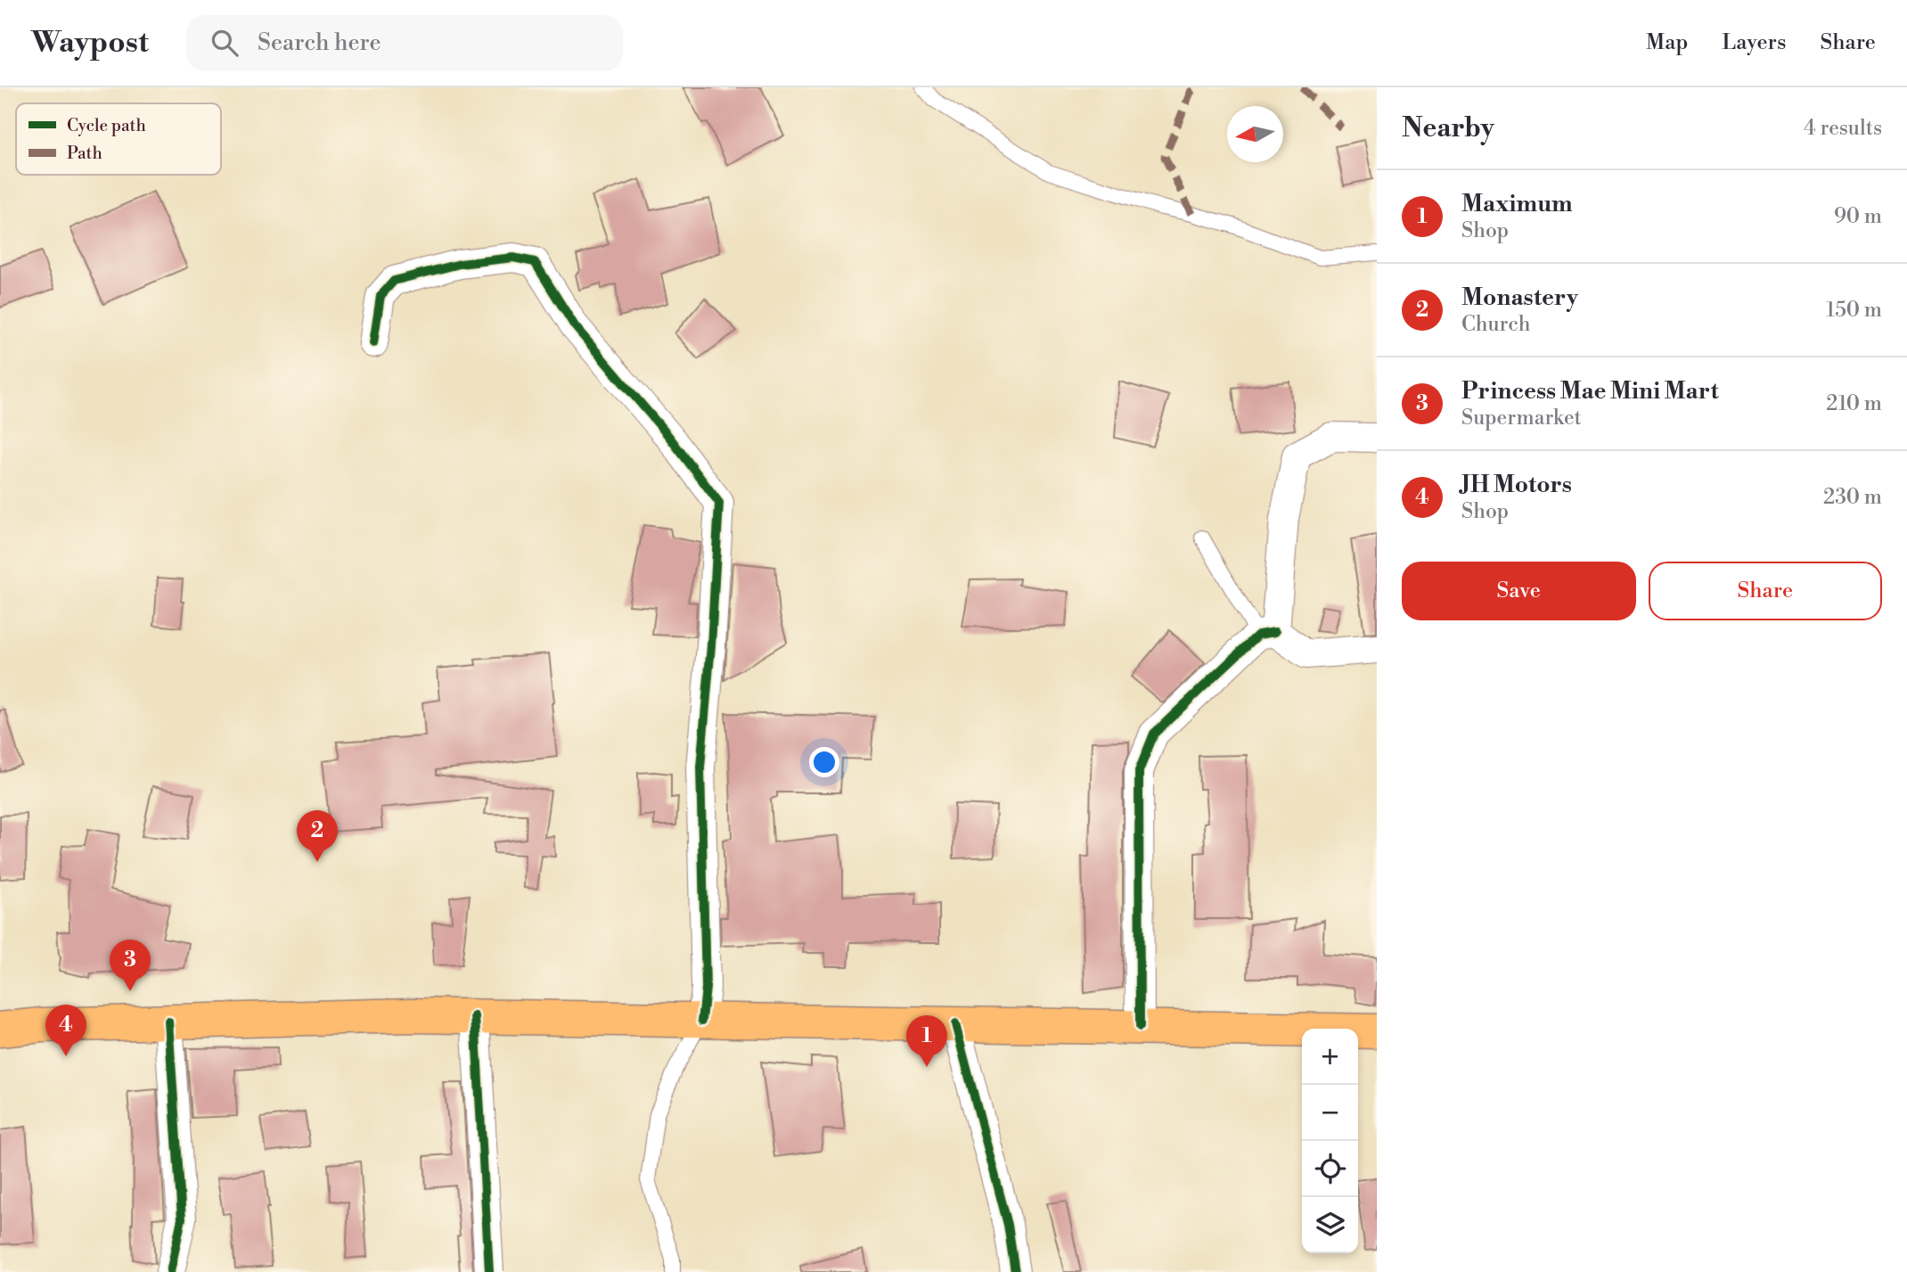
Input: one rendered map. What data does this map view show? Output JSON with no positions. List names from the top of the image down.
{
  "legend": ["Cycle path", "Path"],
  "north": "left",
  "page": {
    "header": "Waypost",
    "search": "Search here",
    "nav": ["Map", "Layers", "Share"],
    "heading": ["Nearby", "4 results"],
    "list": [
      {
        "mark": "1",
        "name": "Maximum",
        "note": "Shop",
        "value": "90 m"
      },
      {
        "mark": "2",
        "name": "Monastery",
        "note": "Church",
        "value": "150 m"
      },
      {
        "mark": "3",
        "name": "Princess Mae Mini Mart",
        "note": "Supermarket",
        "value": "210 m"
      },
      {
        "mark": "4",
        "name": "JH Motors",
        "note": "Shop",
        "value": "230 m"
      }
    ],
    "buttons": ["Save", "Share"],
    "pins": [
      "2",
      "3",
      "4",
      "1"
    ],
    "map_buttons": ["+", "−"]
  }
}
